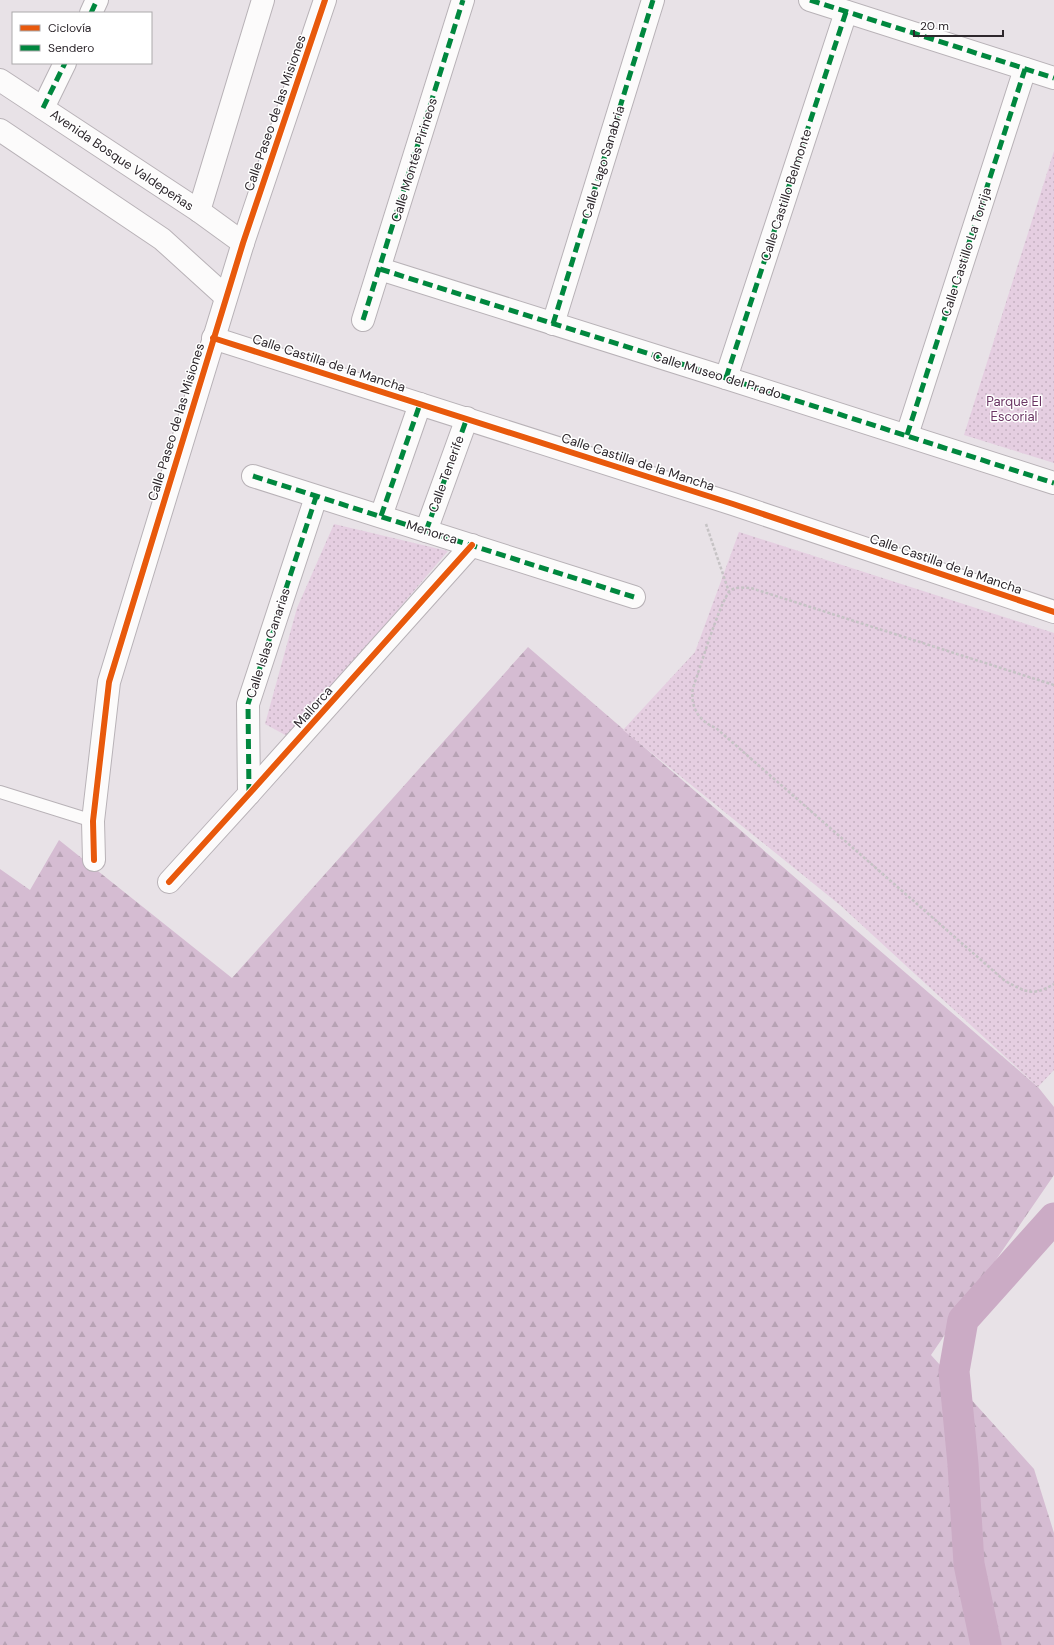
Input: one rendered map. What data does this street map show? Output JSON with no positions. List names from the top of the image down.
{
  "streets": {
    "street": [
      "Calle Paseo de las Misiones",
      "Avenida Bosque Valdepeñas",
      "Calle Montés Pirineos",
      "Calle Lago Sanabria",
      "Calle Castillo Belmonte",
      "Calle Castillo La Torrija",
      "Calle Castilla de la Mancha",
      "Calle Museo del Prado",
      "Calle Tenerife",
      "Menorca",
      "Calle Islas Canarias",
      "Mallorca"
    ]
  },
  "crossings": [
    ["Calle Paseo de las Misiones", "Avenida Bosque Valdepeñas"],
    ["Calle Paseo de las Misiones", "Calle Castilla de la Mancha"],
    ["Calle Montés Pirineos", "Calle Museo del Prado"],
    ["Calle Lago Sanabria", "Calle Museo del Prado"],
    ["Calle Castillo Belmonte", "Calle Museo del Prado"],
    ["Calle Castillo La Torrija", "Calle Museo del Prado"],
    ["Calle Castilla de la Mancha", "Calle Tenerife"],
    ["Calle Tenerife", "Menorca"],
    ["Menorca", "Calle Islas Canarias"],
    ["Menorca", "Mallorca"],
    ["Calle Islas Canarias", "Mallorca"]
  ],
  "parks": ["Parque El Escorial"],
  "legend": ["Ciclovía", "Sendero"],
  "scale_bar": "20 m"
}
